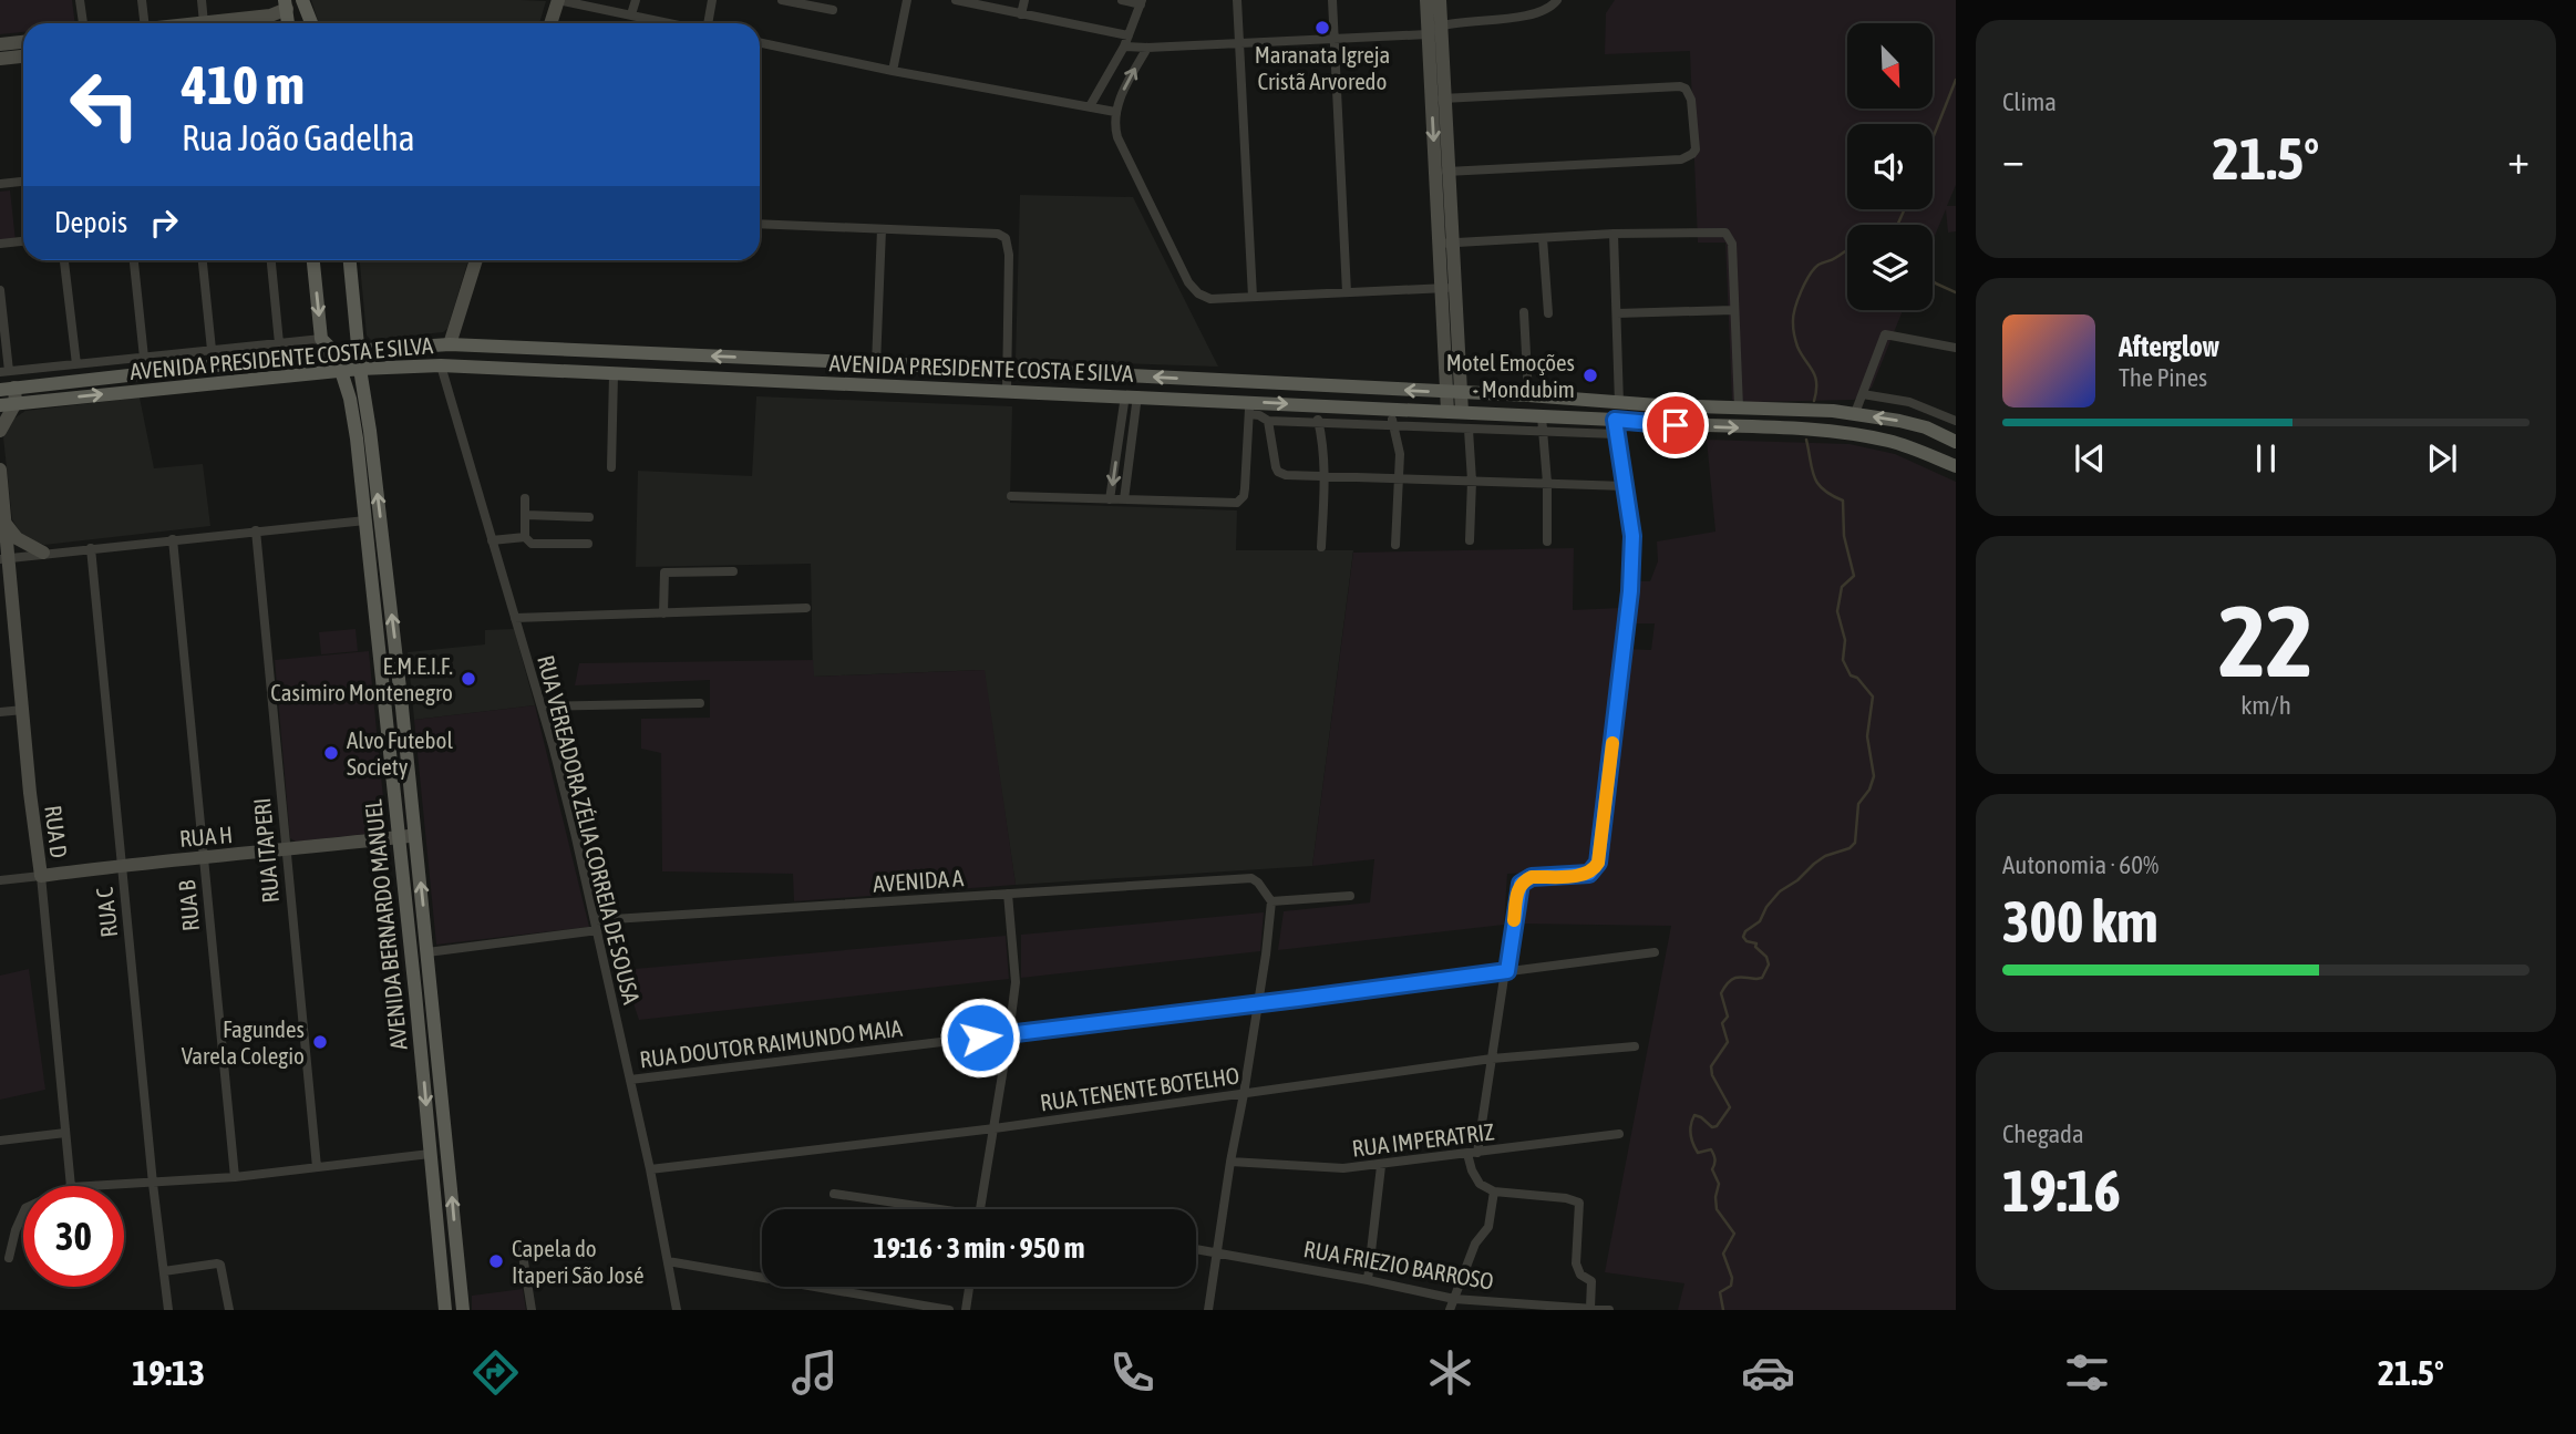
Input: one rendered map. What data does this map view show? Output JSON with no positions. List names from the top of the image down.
{
  "streets": {
    "main road": ["AVENIDA PRESIDENTE COSTA E SILVA", "AVENIDA BERNARDO MANUEL"],
    "street": [
      "RUA VEREADORA ZÉLIA CORREIA DE SOUSA",
      "RUA D",
      "RUA H",
      "RUA ITAPERI",
      "AVENIDA A",
      "RUA B",
      "RUA C",
      "RUA DOUTOR RAIMUNDO MAIA",
      "RUA TENENTE BOTELHO",
      "RUA IMPERATRIZ",
      "RUA FRIEZIO BARROSO"
    ]
  },
  "crossings": [
    ["AVENIDA PRESIDENTE COSTA E SILVA", "RUA VEREADORA ZÉLIA CORREIA DE SOUSA"],
    ["AVENIDA PRESIDENTE COSTA E SILVA", "AVENIDA BERNARDO MANUEL"],
    ["RUA VEREADORA ZÉLIA CORREIA DE SOUSA", "AVENIDA A"],
    ["RUA VEREADORA ZÉLIA CORREIA DE SOUSA", "RUA DOUTOR RAIMUNDO MAIA"],
    ["RUA VEREADORA ZÉLIA CORREIA DE SOUSA", "RUA TENENTE BOTELHO"],
    ["RUA D", "RUA H"],
    ["RUA H", "RUA ITAPERI"],
    ["RUA H", "RUA B"],
    ["RUA H", "RUA C"],
    ["RUA H", "AVENIDA BERNARDO MANUEL"],
    ["AVENIDA A", "AVENIDA BERNARDO MANUEL"]
  ],
  "places": [
    "Maranata Igreja Cristã Arvoredo",
    "Motel Emoções - Mondubim",
    "E.M.E.I.F. Casimiro Montenegro",
    "Alvo Futebol Society",
    "Fagundes Varela Colegio",
    "Capela do Itaperi São José"
  ],
  "north": "bottom right",
  "page": {
    "tile": [
      "Clima",
      ["22", "km/h"],
      ["Autonomia · 60%", "300 km"],
      ["Chegada", "19:16"]
    ],
    "turn": ["410 m", "Rua João Gadelha"],
    "heat": ["−", "21.5°", "+"],
    "then": "Depois",
    "song": ["Afterglow", "The Pines"],
    "limit": "30",
    "trip": "19:16 · 3 min · 950 m",
    "tabs": ["19:13", "21.5°"]
  }
}
